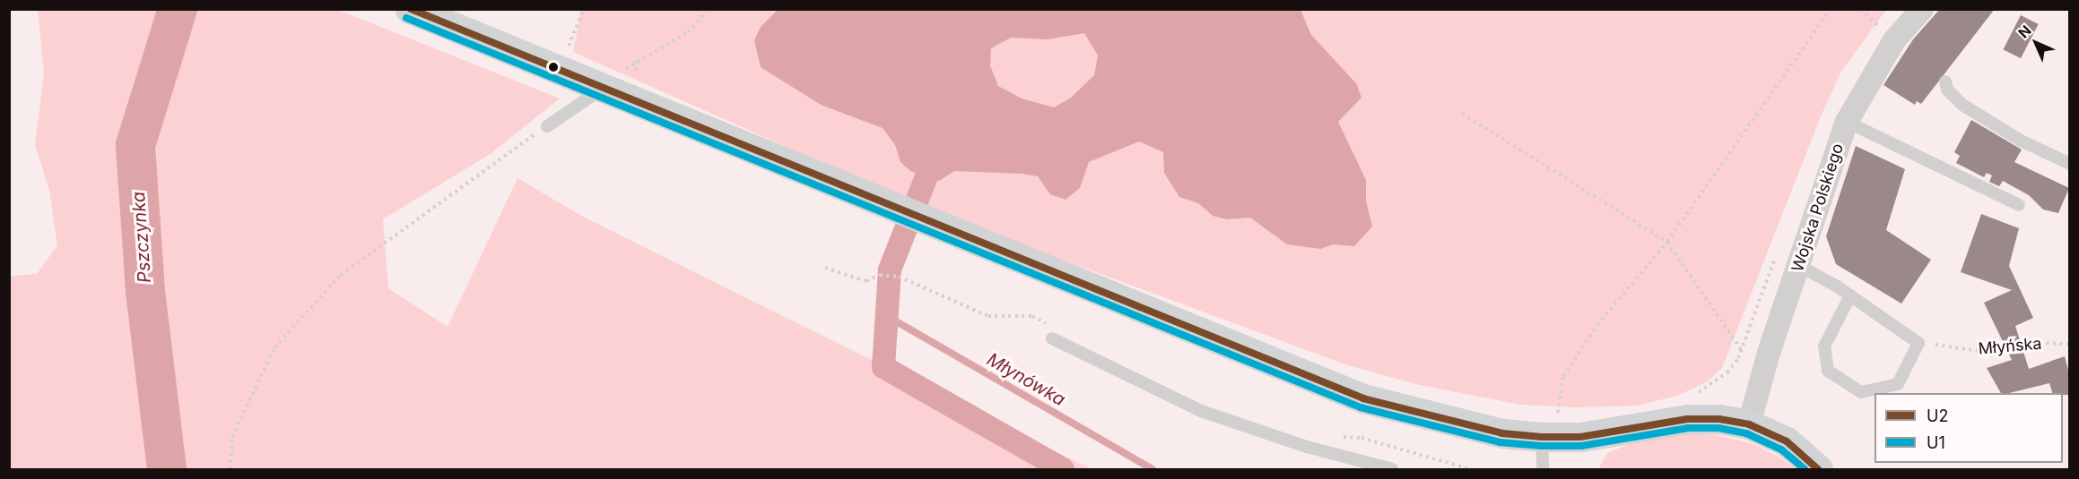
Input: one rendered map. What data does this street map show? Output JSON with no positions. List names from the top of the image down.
{
  "streets": {
    "street": ["Wojska Polskiego"],
    "path": ["Młyńska"]
  },
  "water": ["Pszczynka", "Młynówka"],
  "lines": ["transit line U2", "transit line U1"],
  "legend": ["U2", "U1"],
  "north": "top left"
}
